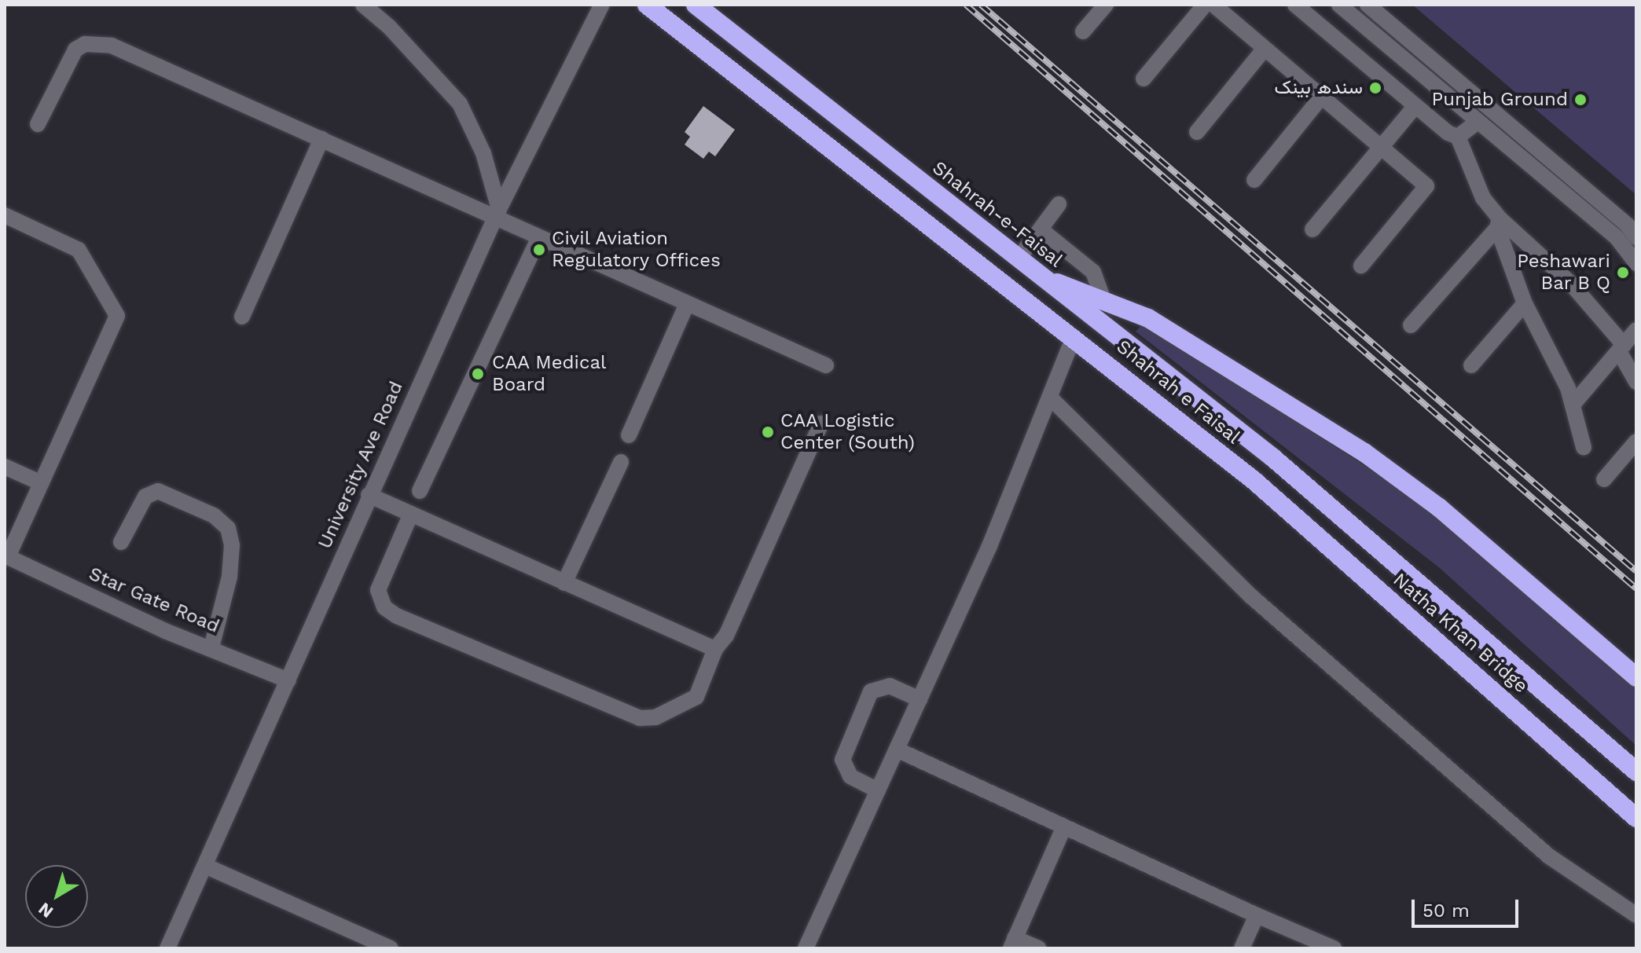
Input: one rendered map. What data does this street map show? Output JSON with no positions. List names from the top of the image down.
{
  "streets": {
    "highway": ["Shahrah-e-Faisal", "Shahrah e Faisal", "Natha Khan Bridge"],
    "street": ["University Ave Road", "Star Gate Road"]
  },
  "crossings": [
    ["Shahrah-e-Faisal", "Natha Khan Bridge"],
    ["Shahrah e Faisal", "Natha Khan Bridge"],
    ["University Ave Road", "Star Gate Road"]
  ],
  "places": [
    "سندھ بینک",
    "Punjab Ground",
    "Civil Aviation Regulatory Offices",
    "Peshawari Bar B Q",
    "CAA Medical Board",
    "CAA Logistic Center (South)"
  ],
  "scale_bar": "50 m",
  "north": "bottom left"
}
